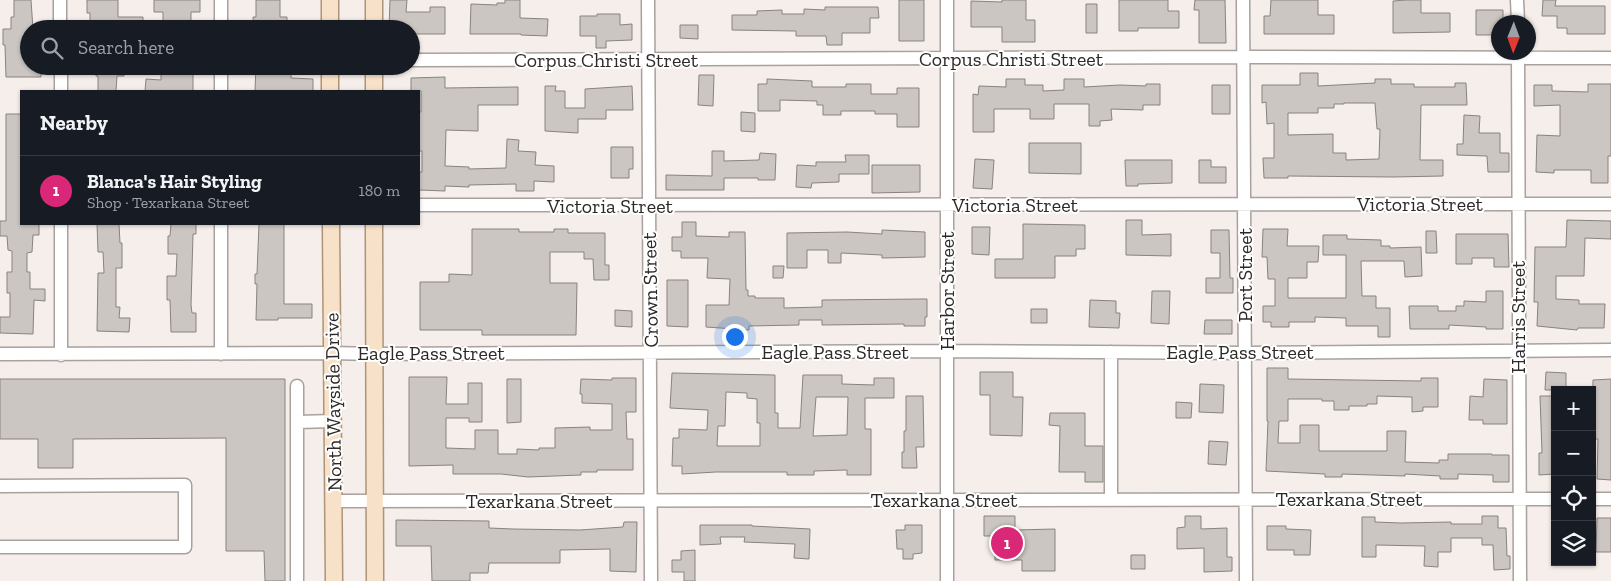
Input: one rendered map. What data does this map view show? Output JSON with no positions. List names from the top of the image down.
{
  "streets": {
    "main road": ["North Wayside Drive"],
    "street": [
      "Corpus Christi Street",
      "Victoria Street",
      "Port Street",
      "Crown Street",
      "Harbor Street",
      "Harris Street",
      "Eagle Pass Street",
      "Texarkana Street"
    ]
  },
  "crossings": [
    ["Corpus Christi Street", "Port Street"],
    ["Corpus Christi Street", "Crown Street"],
    ["Corpus Christi Street", "Harbor Street"],
    ["Victoria Street", "Port Street"],
    ["Victoria Street", "Crown Street"],
    ["Victoria Street", "Harbor Street"],
    ["Victoria Street", "Harris Street"],
    ["Port Street", "Eagle Pass Street"],
    ["Port Street", "Texarkana Street"],
    ["Crown Street", "Eagle Pass Street"],
    ["Crown Street", "Texarkana Street"],
    ["Harbor Street", "Eagle Pass Street"],
    ["Harbor Street", "Texarkana Street"],
    ["Harris Street", "Eagle Pass Street"],
    ["Harris Street", "Texarkana Street"],
    ["Eagle Pass Street", "North Wayside Drive"],
    ["North Wayside Drive", "Texarkana Street"]
  ],
  "north": "bottom",
  "page": {
    "search": "Search here",
    "heading": "Nearby",
    "list": [
      {
        "mark": "1",
        "name": "Blanca's Hair Styling",
        "note": "Shop · Texarkana Street",
        "value": "180 m"
      }
    ],
    "map_buttons": ["+", "−"],
    "pins": "1"
  }
}
